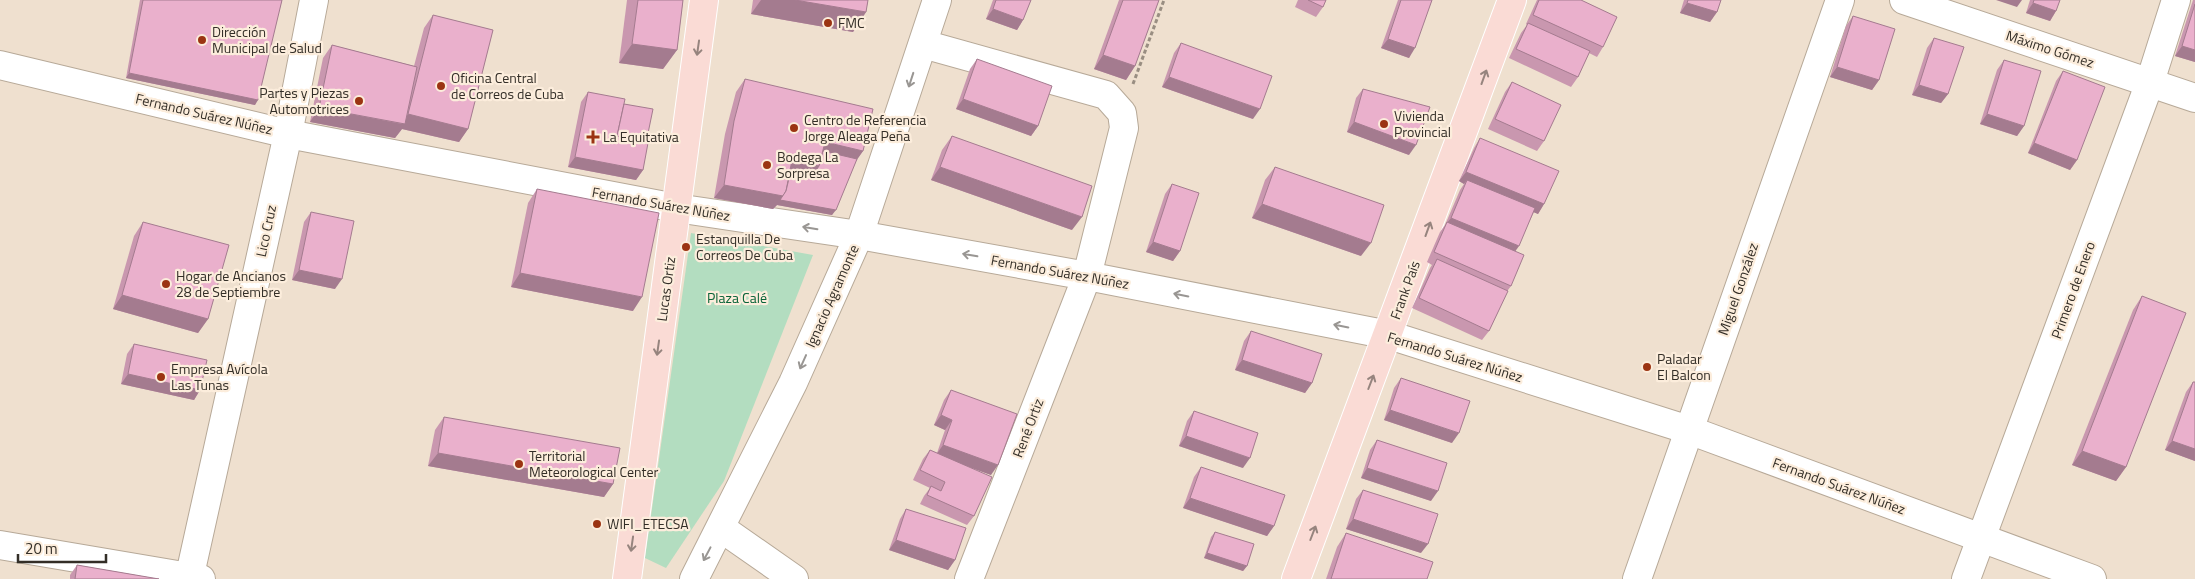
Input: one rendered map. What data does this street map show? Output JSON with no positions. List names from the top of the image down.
{
  "streets": {
    "main road": ["Lucas Ortiz", "Frank País"],
    "street": [
      "Máximo Gómez",
      "Fernando Suárez Núñez",
      "Lico Cruz",
      "Miguel González",
      "Primero de Enero",
      "Ignacio Agramonte",
      "René Ortiz"
    ]
  },
  "crossings": [
    ["Máximo Gómez", "Primero de Enero"],
    ["Fernando Suárez Núñez", "Lico Cruz"],
    ["Fernando Suárez Núñez", "Lucas Ortiz"],
    ["Fernando Suárez Núñez", "Miguel González"],
    ["Fernando Suárez Núñez", "Frank País"],
    ["Fernando Suárez Núñez", "Primero de Enero"],
    ["Fernando Suárez Núñez", "Ignacio Agramonte"],
    ["Fernando Suárez Núñez", "René Ortiz"]
  ],
  "one_way": ["Lucas Ortiz", "Frank País", "Ignacio Agramonte"],
  "parks": ["Plaza Calé"],
  "places": {
    "other": [
      "FMC",
      "Dirección Municipal de Salud",
      "Oficina Central de Correos de Cuba",
      "Partes y Piezas Automotrices",
      "Vivienda Provincial",
      "Centro de Referencia Jorge Aleaga Peña",
      "Bodega La Sorpresa",
      "Estanquilla De Correos De Cuba",
      "Hogar de Ancianos 28 de Septiembre",
      "Paladar El Balcon",
      "Empresa Avícola Las Tunas",
      "Territorial Meteorological Center",
      "WIFI_ETECSA"
    ],
    "health": ["La Equitativa"]
  },
  "scale_bar": "20 m"
}
